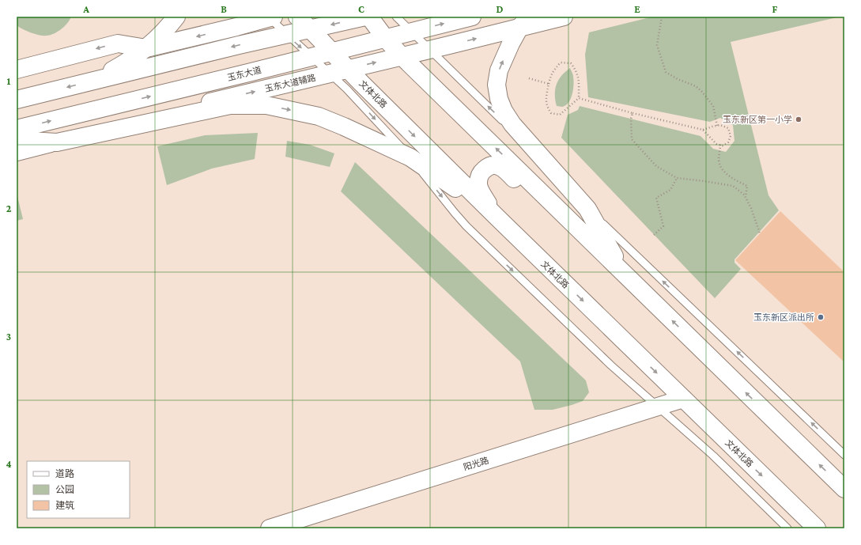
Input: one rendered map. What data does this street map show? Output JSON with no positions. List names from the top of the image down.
{
  "streets": {
    "main road": [
      "玉东大道",
      "玉东大道辅路",
      "文体北路",
      "阳光路"
    ]
  },
  "crossings": [
    ["玉东大道", "文体北路"],
    ["玉东大道辅路", "文体北路"],
    ["文体北路", "阳光路"]
  ],
  "places": ["玉东新区第一小学", "玉东新区派出所"],
  "legend": ["道路", "公园", "建筑"],
  "grid": {
    "columns": [
      "A",
      "B",
      "C",
      "D",
      "E",
      "F"
    ],
    "rows": [
      "1",
      "2",
      "3",
      "4"
    ]
  }
}
